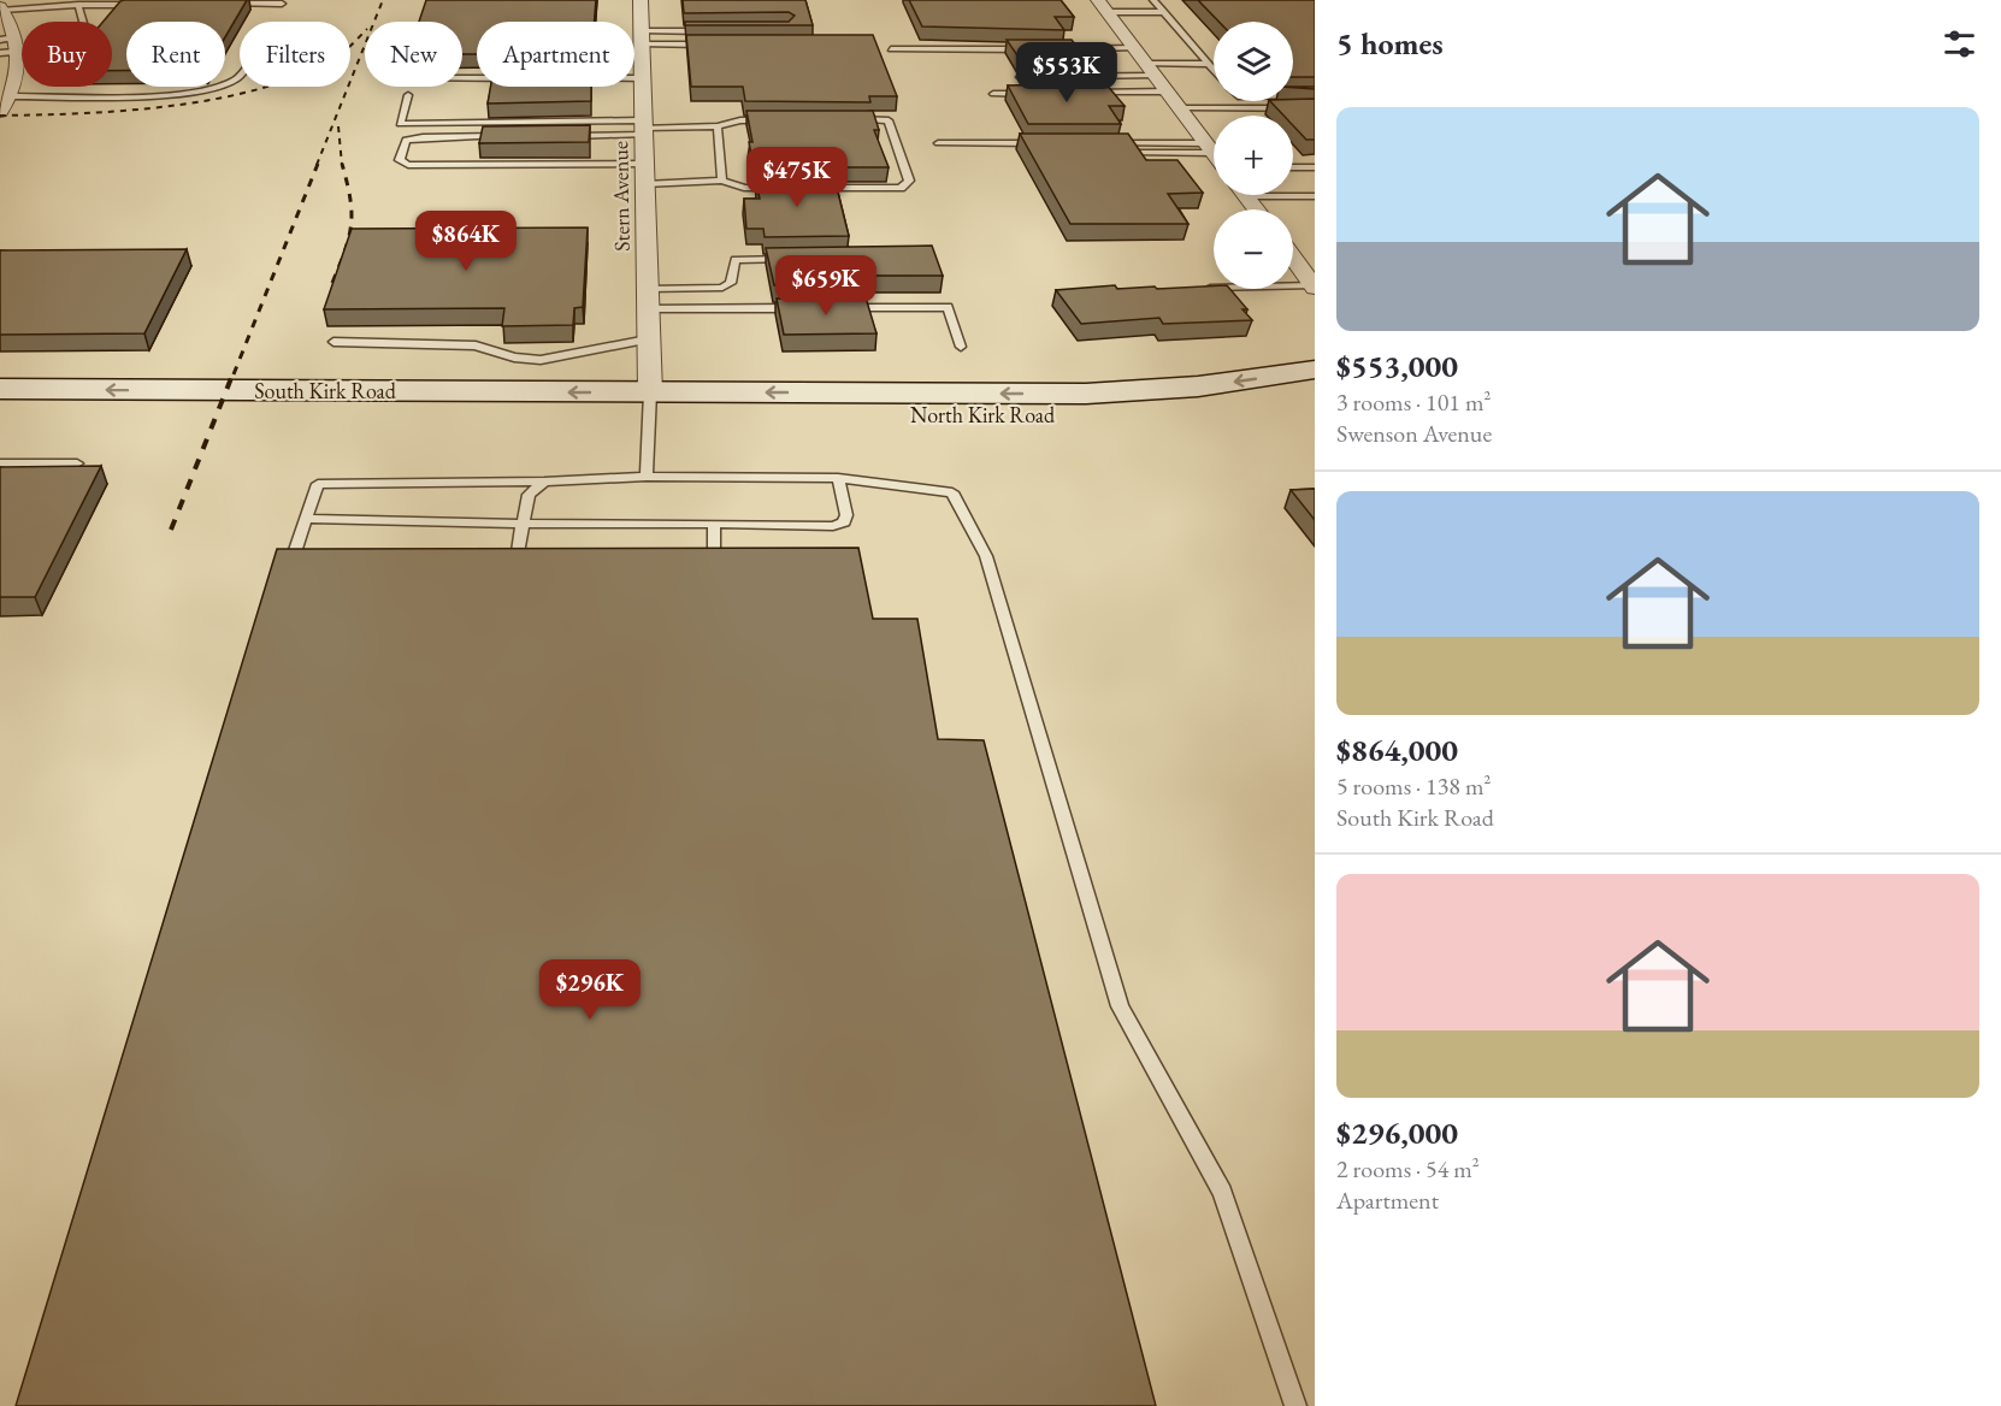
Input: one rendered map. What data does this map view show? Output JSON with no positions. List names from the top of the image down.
{
  "streets": {
    "main road": ["South Kirk Road", "North Kirk Road"],
    "street": ["Stern Avenue"]
  },
  "crossings": [
    ["Stern Avenue", "South Kirk Road"],
    ["Stern Avenue", "North Kirk Road"],
    ["South Kirk Road", "North Kirk Road"]
  ],
  "page": {
    "heading": "5 homes",
    "map_buttons": ["+", "−"],
    "chip": [
      "Buy",
      "Rent",
      "Filters",
      "New",
      "Apartment"
    ],
    "price": [
      "$553K",
      "$475K",
      "$864K",
      "$659K",
      "$296K"
    ],
    "list": [
      {
        "name": "$553,000",
        "note": "3 rooms · 101 m² · Swenson Avenue"
      },
      {
        "name": "$864,000",
        "note": "5 rooms · 138 m² · South Kirk Road"
      },
      {
        "name": "$296,000",
        "note": "2 rooms · 54 m² · Apartment"
      }
    ]
  }
}
